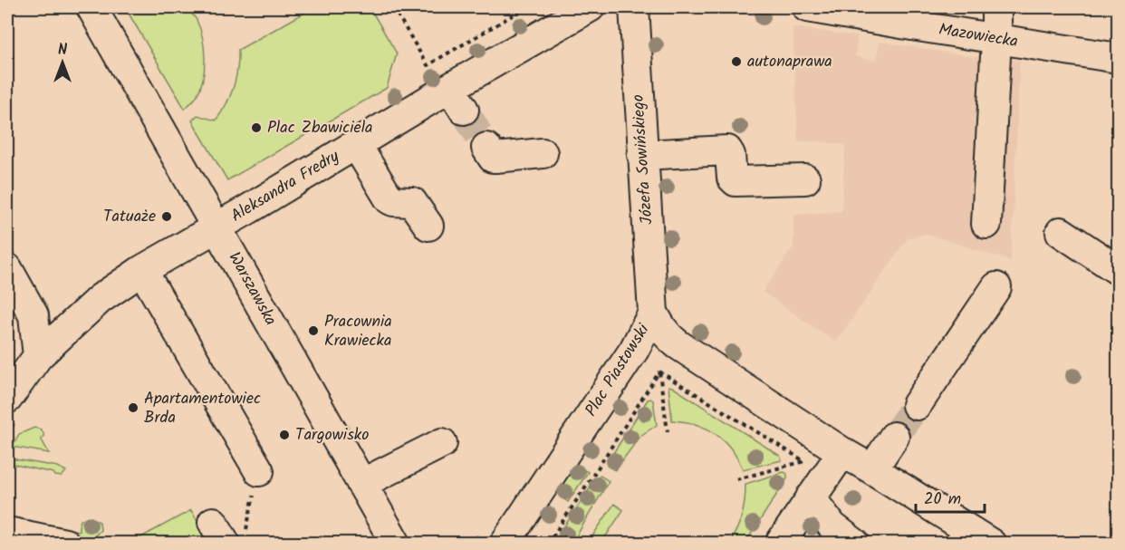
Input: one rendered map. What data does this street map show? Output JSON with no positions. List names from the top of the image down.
{
  "streets": {
    "street": [
      "Mazowiecka",
      "Józefa Sowińskiego",
      "Aleksandra Fredry",
      "Warszawska",
      "Plac Piastowski"
    ]
  },
  "crossings": [
    ["Józefa Sowińskiego", "Plac Piastowski"],
    ["Aleksandra Fredry", "Warszawska"]
  ],
  "places": [
    "autonaprawa",
    "Plac Zbawiciela",
    "Tatuaże",
    "Pracownia Krawiecka",
    "Apartamentowiec Brda",
    "Targowisko"
  ],
  "scale_bar": "20 m",
  "north": "top"
}
